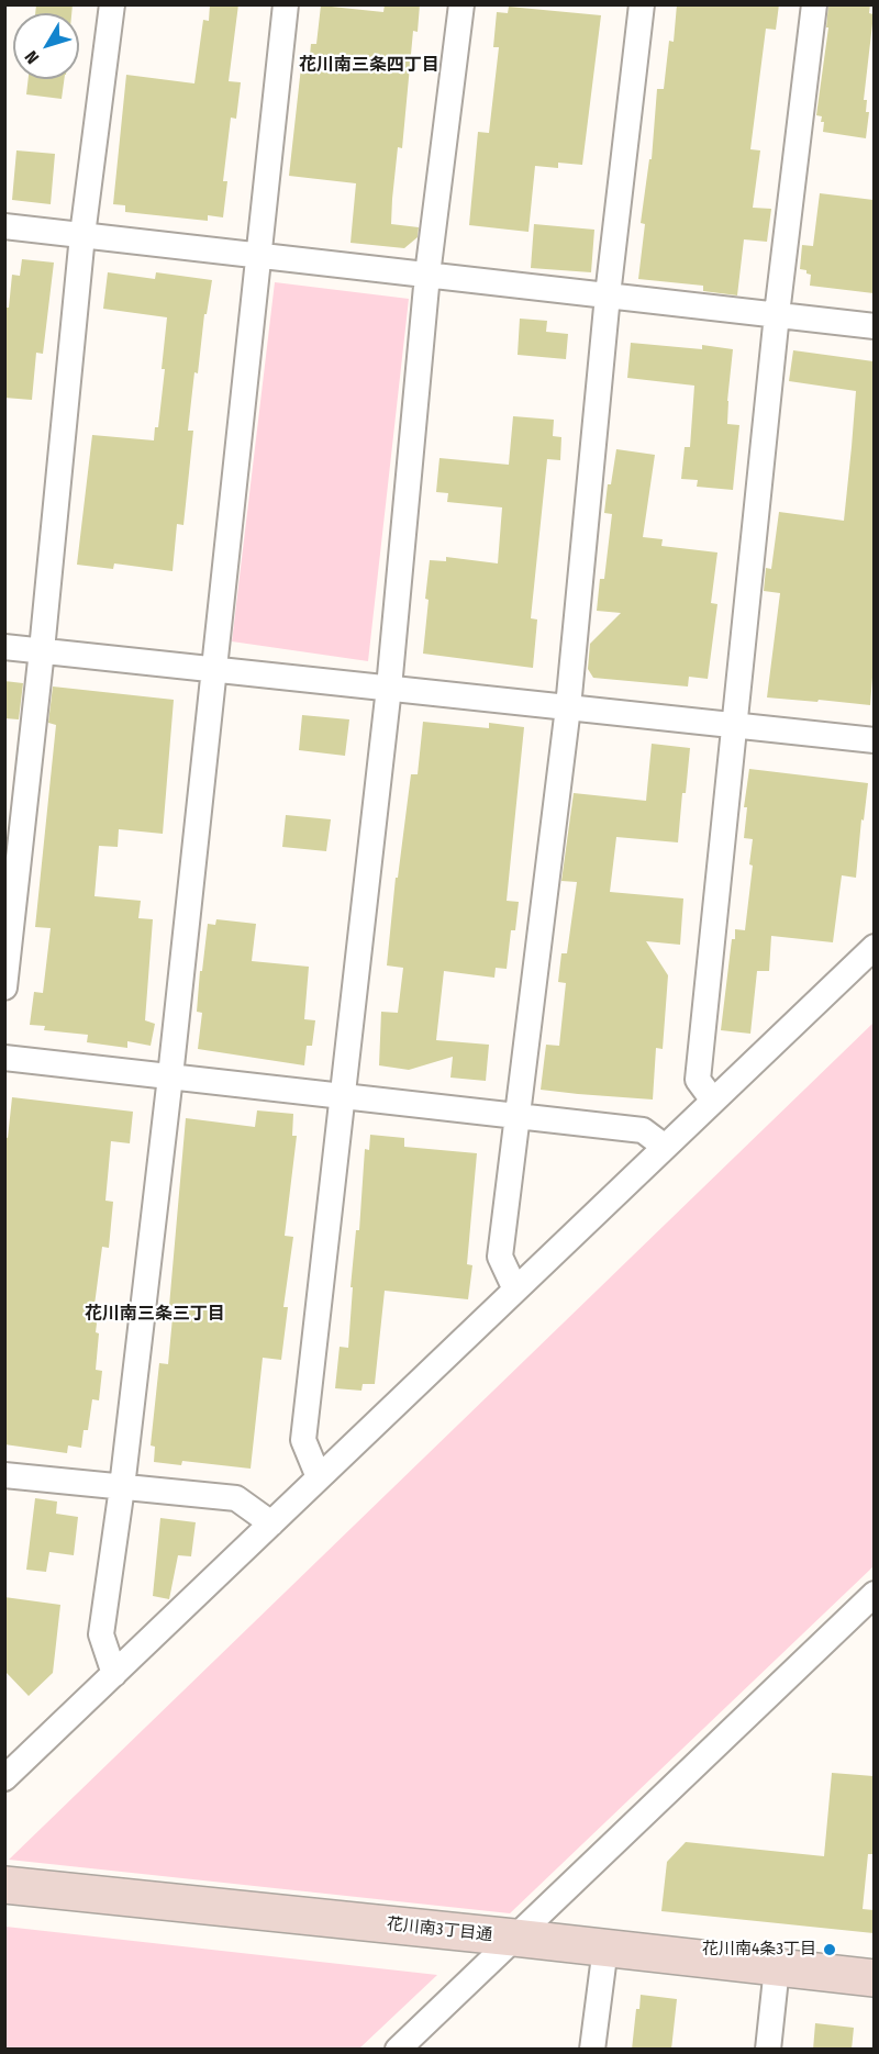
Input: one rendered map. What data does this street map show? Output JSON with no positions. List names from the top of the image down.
{
  "streets": {
    "street": ["花川南3丁目通"]
  },
  "districts": ["花川南三条四丁目", "花川南三条三丁目"],
  "places": ["花川南4条3丁目"],
  "north": "bottom left"
}
